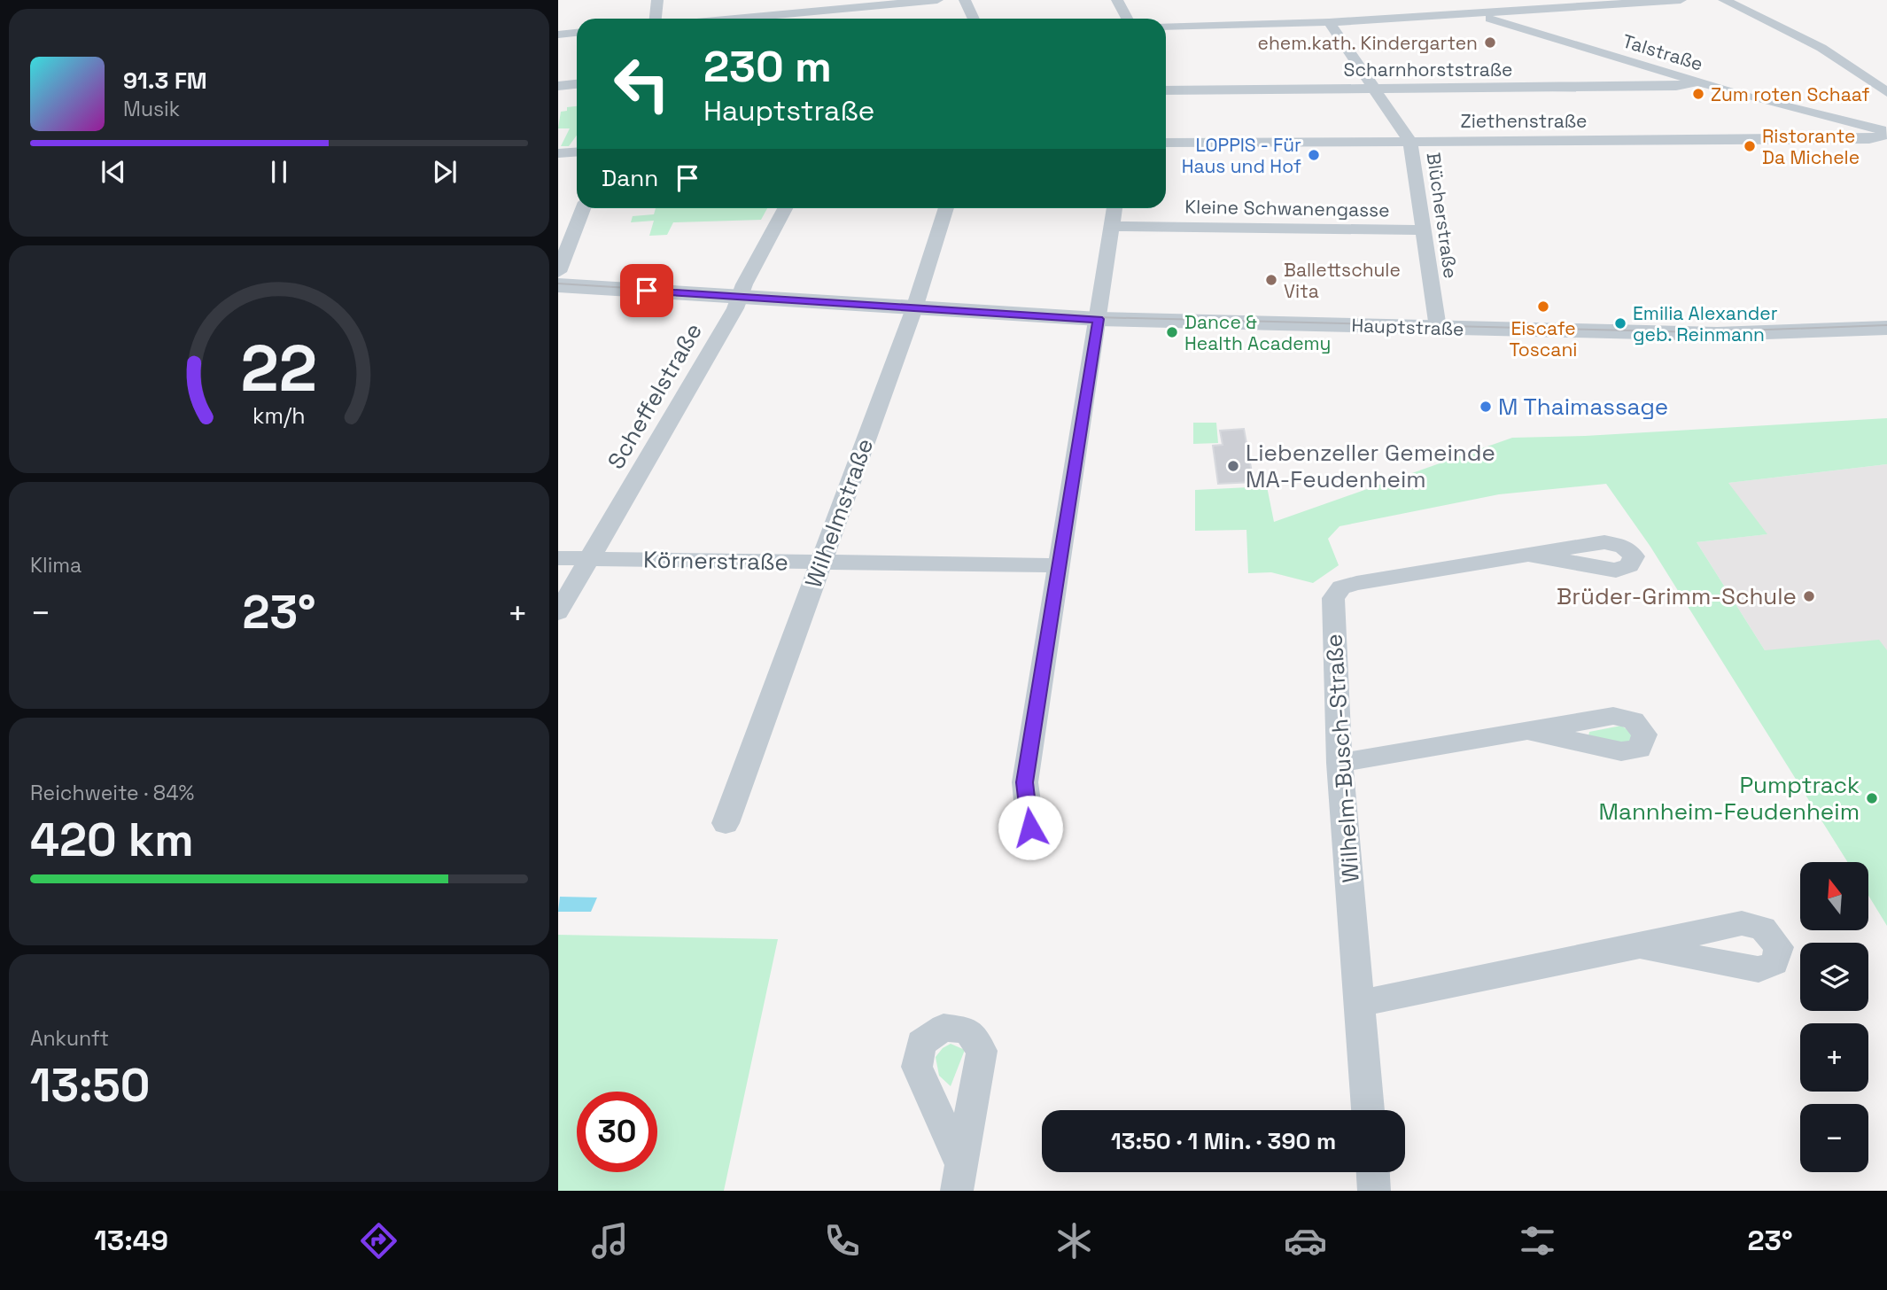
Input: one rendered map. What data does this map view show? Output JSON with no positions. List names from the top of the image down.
{
  "streets": {
    "street": [
      "Talstraße",
      "Scharnhorststraße",
      "Ziethenstraße",
      "Kleine Schwanengasse",
      "Blücherstraße",
      "Hauptstraße",
      "Scheffelstraße",
      "Wilhelmstraße",
      "Körnerstraße",
      "Wilhelm-Busch-Straße"
    ]
  },
  "crossings": [
    ["Talstraße", "Scharnhorststraße"],
    ["Talstraße", "Ziethenstraße"],
    ["Scharnhorststraße", "Blücherstraße"],
    ["Ziethenstraße", "Blücherstraße"],
    ["Kleine Schwanengasse", "Blücherstraße"],
    ["Blücherstraße", "Hauptstraße"],
    ["Hauptstraße", "Scheffelstraße"],
    ["Hauptstraße", "Wilhelmstraße"],
    ["Scheffelstraße", "Körnerstraße"],
    ["Wilhelmstraße", "Körnerstraße"]
  ],
  "places": [
    "ehem.kath. Kindergarten",
    "Zum roten Schaaf",
    "Ristorante Da Michele",
    "LOPPIS - Für Haus und Hof",
    "Ballettschule Vita",
    "Eiscafe Toscani",
    "Emilia Alexander geb. Reinmann",
    "Dance & Health Academy",
    "M Thaimassage",
    "Liebenzeller Gemeinde MA-Feudenheim",
    "Brüder-Grimm-Schule",
    "Pumptrack Mannheim-Feudenheim"
  ],
  "north": "top",
  "page": {
    "turn": ["230 m", "Hauptstraße"],
    "song": ["91.3 FM", "Musik"],
    "then": "Dann",
    "tile": [
      "Klima",
      ["Reichweite · 84%", "420 km"],
      ["Ankunft", "13:50"]
    ],
    "heat": ["−", "23°", "+"],
    "map_buttons": ["+", "−"],
    "limit": "30",
    "trip": "13:50 · 1 Min. · 390 m",
    "tabs": ["13:49", "23°"],
    "gauge": ["22", "km/h"]
  }
}
